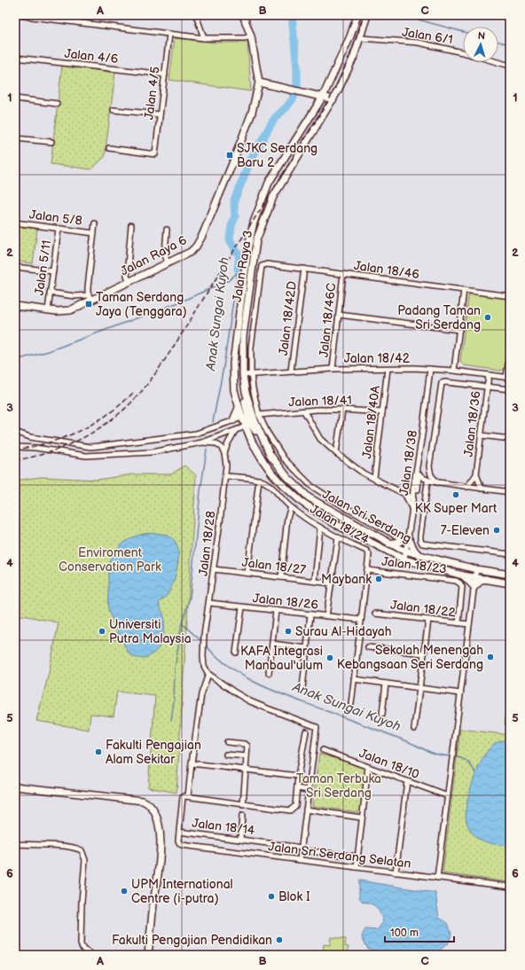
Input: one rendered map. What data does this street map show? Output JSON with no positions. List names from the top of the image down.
{
  "streets": {
    "street": [
      "Jalan 6/1",
      "Jalan 4/6",
      "Jalan 4/5",
      "Jalan 5/8",
      "Jalan Raya 6",
      "Jalan Raya 3",
      "Jalan 5/11",
      "Jalan 18/46",
      "Jalan 18/42D",
      "Jalan 18/46C",
      "Jalan 18/42",
      "Jalan 18/41",
      "Jalan 18/40A",
      "Jalan 18/36",
      "Jalan 18/38",
      "Jalan Sri Serdang",
      "Jalan 18/24",
      "Jalan 18/28",
      "Jalan 18/23",
      "Jalan 18/27",
      "Jalan 18/26",
      "Jalan 18/22",
      "Jalan 18/10",
      "Jalan 18/14",
      "Jalan Sri Serdang Selatan"
    ]
  },
  "crossings": [
    ["Jalan 6/1", "Jalan Raya 3"],
    ["Jalan 4/6", "Jalan 4/5"],
    ["Jalan 5/8", "Jalan 5/11"],
    ["Jalan Raya 6", "Jalan 5/11"],
    ["Jalan Raya 3", "Jalan 18/42"],
    ["Jalan Raya 3", "Jalan Sri Serdang"],
    ["Jalan 18/46", "Jalan 18/42D"],
    ["Jalan 18/46", "Jalan 18/46C"],
    ["Jalan 18/46", "Jalan 18/42"],
    ["Jalan 18/42D", "Jalan 18/42"],
    ["Jalan 18/46C", "Jalan 18/42"],
    ["Jalan 18/42", "Jalan 18/40A"],
    ["Jalan 18/42", "Jalan 18/36"],
    ["Jalan 18/42", "Jalan 18/38"],
    ["Jalan 18/41", "Jalan 18/40A"],
    ["Jalan 18/38", "Jalan Sri Serdang"],
    ["Jalan 18/24", "Jalan 18/28"],
    ["Jalan 18/24", "Jalan 18/23"],
    ["Jalan 18/24", "Jalan 18/26"],
    ["Jalan 18/28", "Jalan 18/27"],
    ["Jalan 18/28", "Jalan 18/26"],
    ["Jalan 18/28", "Jalan 18/14"],
    ["Jalan 18/23", "Jalan 18/22"],
    ["Jalan 18/14", "Jalan Sri Serdang Selatan"]
  ],
  "water": ["Anak Sungai Kuyoh"],
  "parks": ["Enviroment Conservation Park", "Taman Terbuka Sri Serdang"],
  "places": {
    "transit": ["SJKC Serdang Baru 2", "Taman Serdang Jaya (Tenggara)"],
    "other": [
      "Padang Taman Sri Serdang",
      "KK Super Mart",
      "7-Eleven",
      "Maybank",
      "Universiti Putra Malaysia",
      "Surau Al-Hidayah",
      "Sekolah Menengah Kebangsaan Seri Serdang",
      "KAFA Integrasi Manbaul'ulum",
      "Fakulti Pengajian Alam Sekitar",
      "UPM International Centre (i-putra)",
      "Blok I",
      "Fakulti Pengajian Pendidikan"
    ]
  },
  "scale_bar": "100 m",
  "north": "top",
  "grid": {
    "columns": ["A", "B", "C"],
    "rows": [
      "1",
      "2",
      "3",
      "4",
      "5",
      "6"
    ]
  }
}
